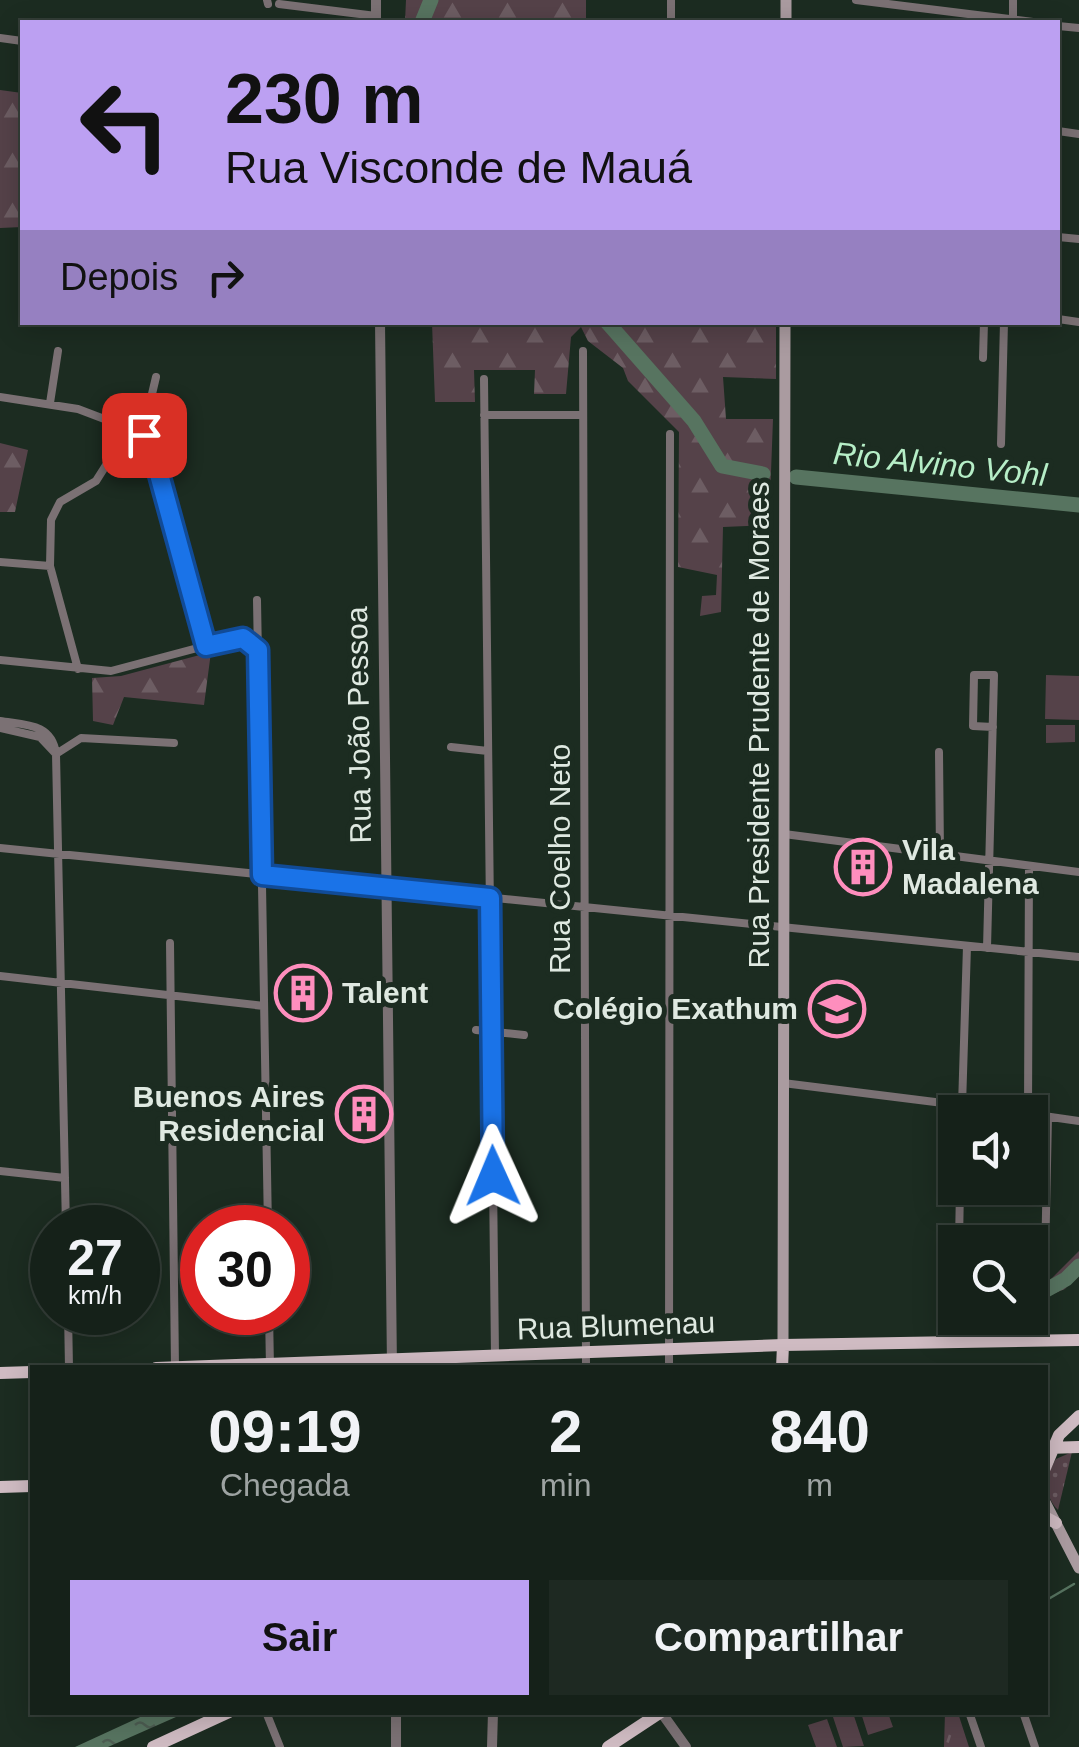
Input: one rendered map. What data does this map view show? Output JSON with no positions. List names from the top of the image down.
{
  "streets": {
    "main road": ["Rua Presidente Prudente de Moraes", "Rua Blumenau"],
    "street": ["Rua João Pessoa", "Rua Coelho Neto"]
  },
  "crossings": [
    ["Rua João Pessoa", "Rua Blumenau"],
    ["Rua Presidente Prudente de Moraes", "Rua Blumenau"],
    ["Rua Coelho Neto", "Rua Blumenau"]
  ],
  "water": ["Rio Alvino Vohl"],
  "places": {
    "building": ["Vila Madalena", "Talent", "Buenos Aires Residencial"],
    "school or university": ["Colégio Exathum"]
  },
  "page": {
    "turn": ["230 m", "Rua Visconde de Mauá"],
    "then": "Depois",
    "speed": "27 km/h",
    "limit": "30",
    "eta": [
      "09:19",
      "Chegada",
      "2",
      "min",
      "840",
      "m"
    ],
    "buttons": ["Sair", "Compartilhar"]
  }
}
